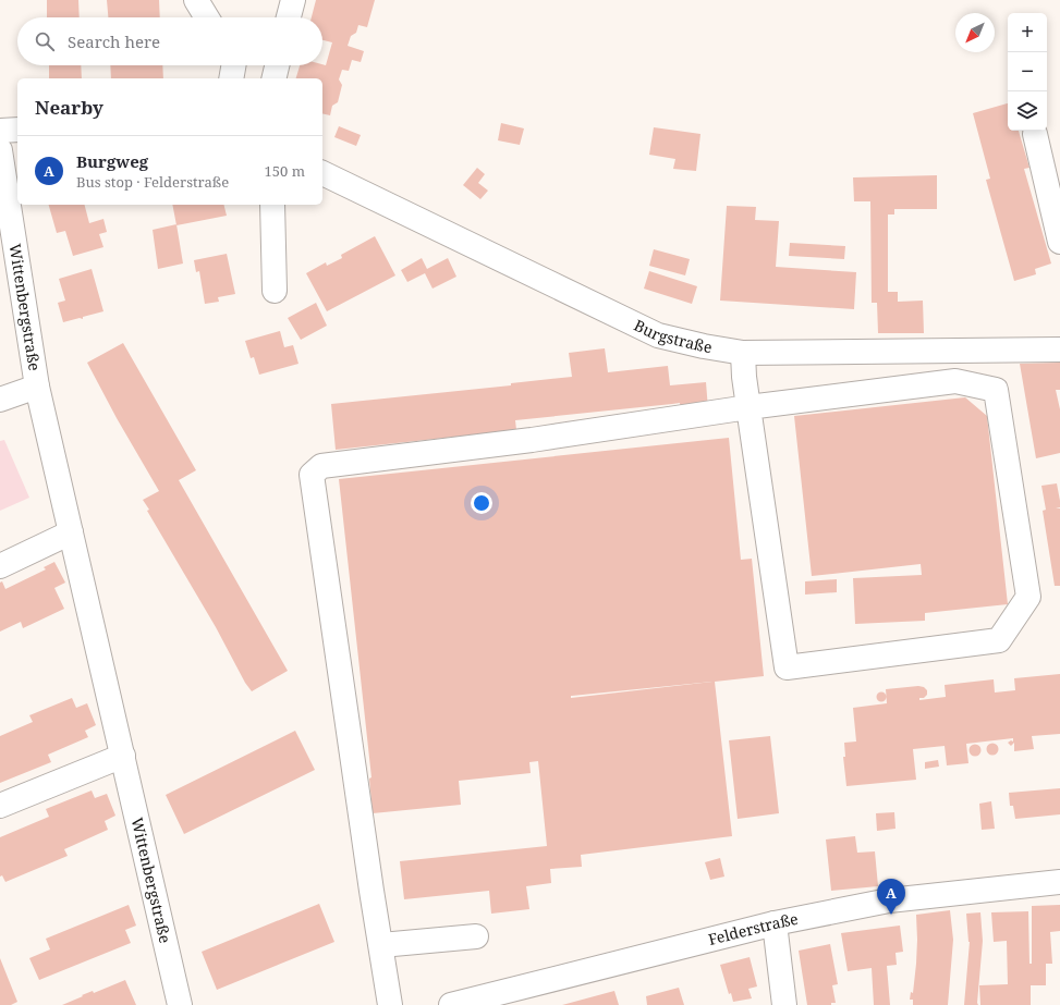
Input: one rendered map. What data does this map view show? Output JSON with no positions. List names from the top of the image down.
{
  "streets": {
    "street": ["Wittenbergstraße", "Burgstraße", "Felderstraße"]
  },
  "north": "bottom left",
  "page": {
    "map_buttons": ["+", "−"],
    "search": "Search here",
    "heading": "Nearby",
    "list": [
      {
        "mark": "A",
        "name": "Burgweg",
        "note": "Bus stop · Felderstraße",
        "value": "150 m"
      }
    ],
    "pins": "A"
  }
}
